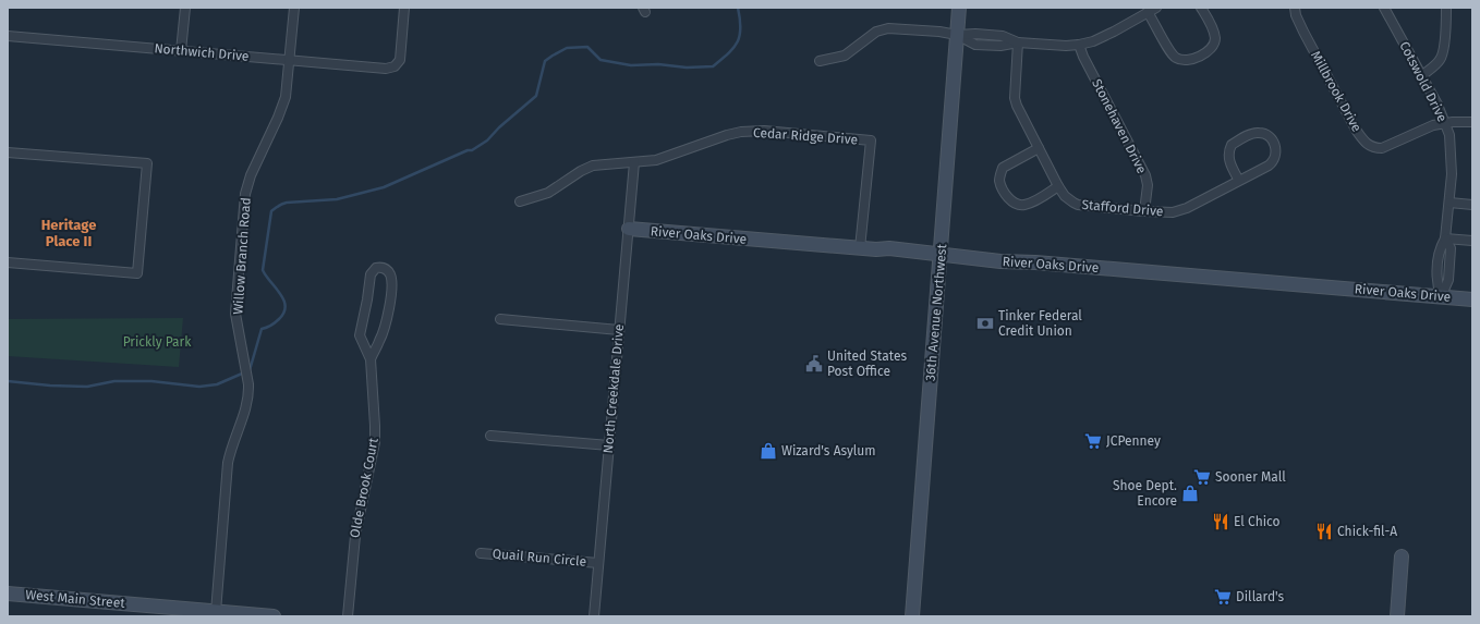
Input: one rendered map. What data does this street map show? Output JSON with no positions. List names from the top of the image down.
{
  "streets": {
    "street": [
      "Northwich Drive",
      "Cotswold Drive",
      "Millbrook Drive",
      "Stonehaven Drive",
      "Cedar Ridge Drive",
      "Stafford Drive",
      "River Oaks Drive",
      "Willow Branch Road",
      "36th Avenue Northwest",
      "North Creekdale Drive",
      "Olde Brook Court",
      "Quail Run Circle",
      "West Main Street"
    ]
  },
  "crossings": [
    ["Northwich Drive", "Willow Branch Road"],
    ["Cotswold Drive", "Millbrook Drive"],
    ["Cotswold Drive", "River Oaks Drive"],
    ["Stonehaven Drive", "Stafford Drive"],
    ["Cedar Ridge Drive", "River Oaks Drive"],
    ["Cedar Ridge Drive", "North Creekdale Drive"],
    ["River Oaks Drive", "36th Avenue Northwest"],
    ["River Oaks Drive", "North Creekdale Drive"],
    ["Willow Branch Road", "West Main Street"],
    ["North Creekdale Drive", "Quail Run Circle"]
  ],
  "districts": ["Heritage Place II"],
  "parks": ["Prickly Park"],
  "places": {
    "bank": ["Tinker Federal Credit Union"],
    "public building": ["United States Post Office"],
    "supermarket": ["JCPenney", "Sooner Mall", "Dillard's"],
    "shop": ["Wizard's Asylum", "Shoe Dept. Encore"],
    "restaurant": ["El Chico", "Chick-fil-A"]
  }
}
